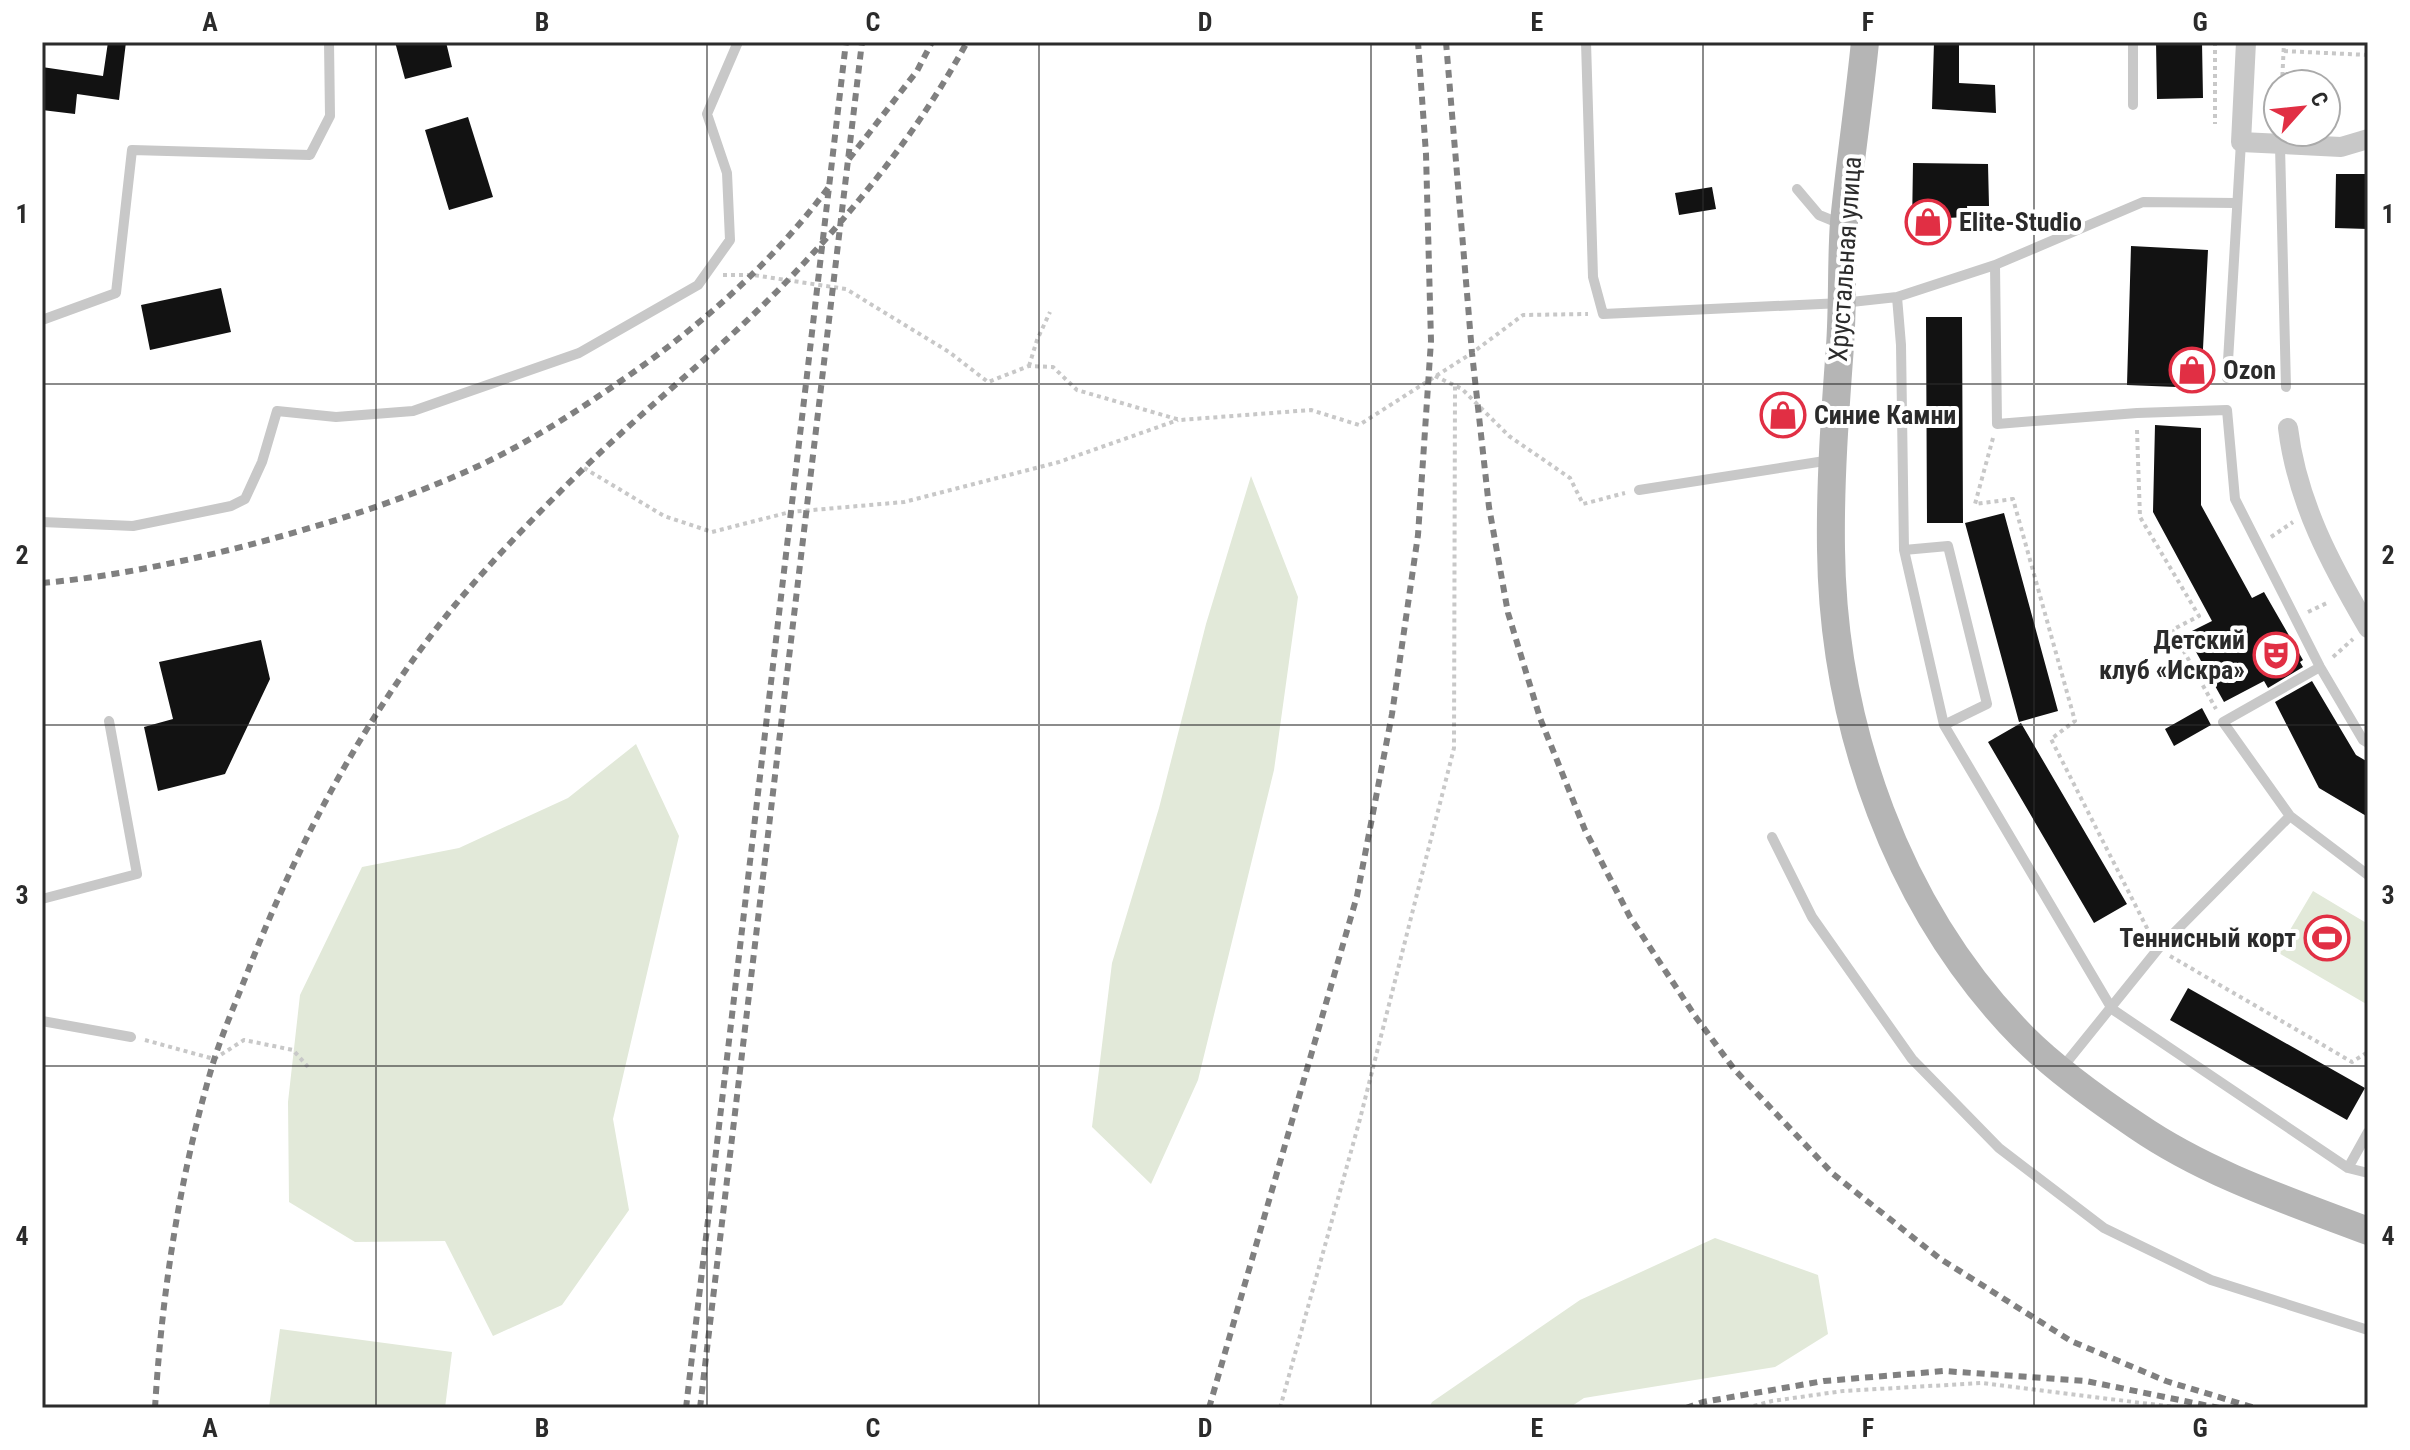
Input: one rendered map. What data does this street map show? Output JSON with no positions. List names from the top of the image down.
{
  "streets": {
    "street": ["Хрустальная улица"]
  },
  "places": {
    "shop": ["Elite-Studio", "Ozon", "Синие Камни"],
    "theatre": ["Детский клуб «Искра»"],
    "sports": ["Теннисный корт"]
  },
  "north": "top right",
  "grid": {
    "columns": [
      "A",
      "B",
      "C",
      "D",
      "E",
      "F",
      "G"
    ],
    "rows": [
      "1",
      "2",
      "3",
      "4"
    ]
  }
}
